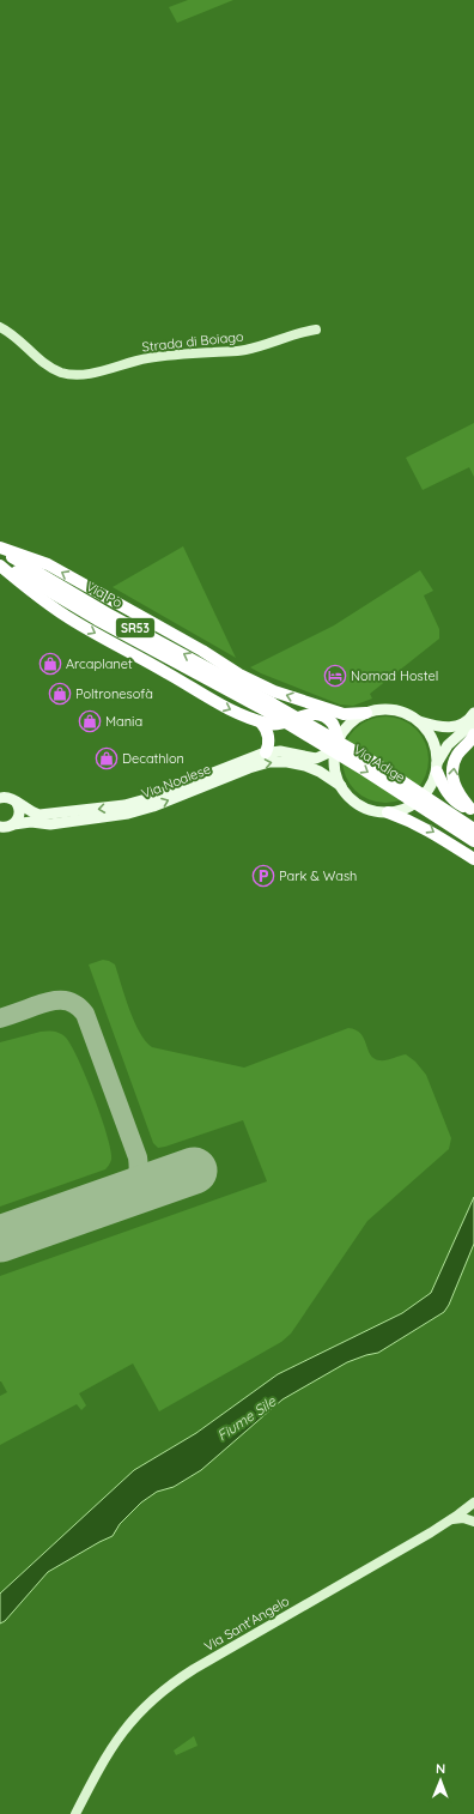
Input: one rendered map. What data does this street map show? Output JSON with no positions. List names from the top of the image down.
{
  "streets": {
    "highway": ["Via Po", "SR53", "Via Adige"],
    "main road": ["Via Noalese"],
    "street": ["Strada di Boiago", "Via Sant'Angelo"]
  },
  "crossings": [
    ["Via Po", "Via Adige"]
  ],
  "water": ["Fiume Sile"],
  "places": {
    "shop": [
      "Arcaplanet",
      "Poltronesofà",
      "Mania",
      "Decathlon"
    ],
    "hotel": ["Nomad Hostel"],
    "parking": ["Park & Wash"]
  },
  "north": "top"
}
